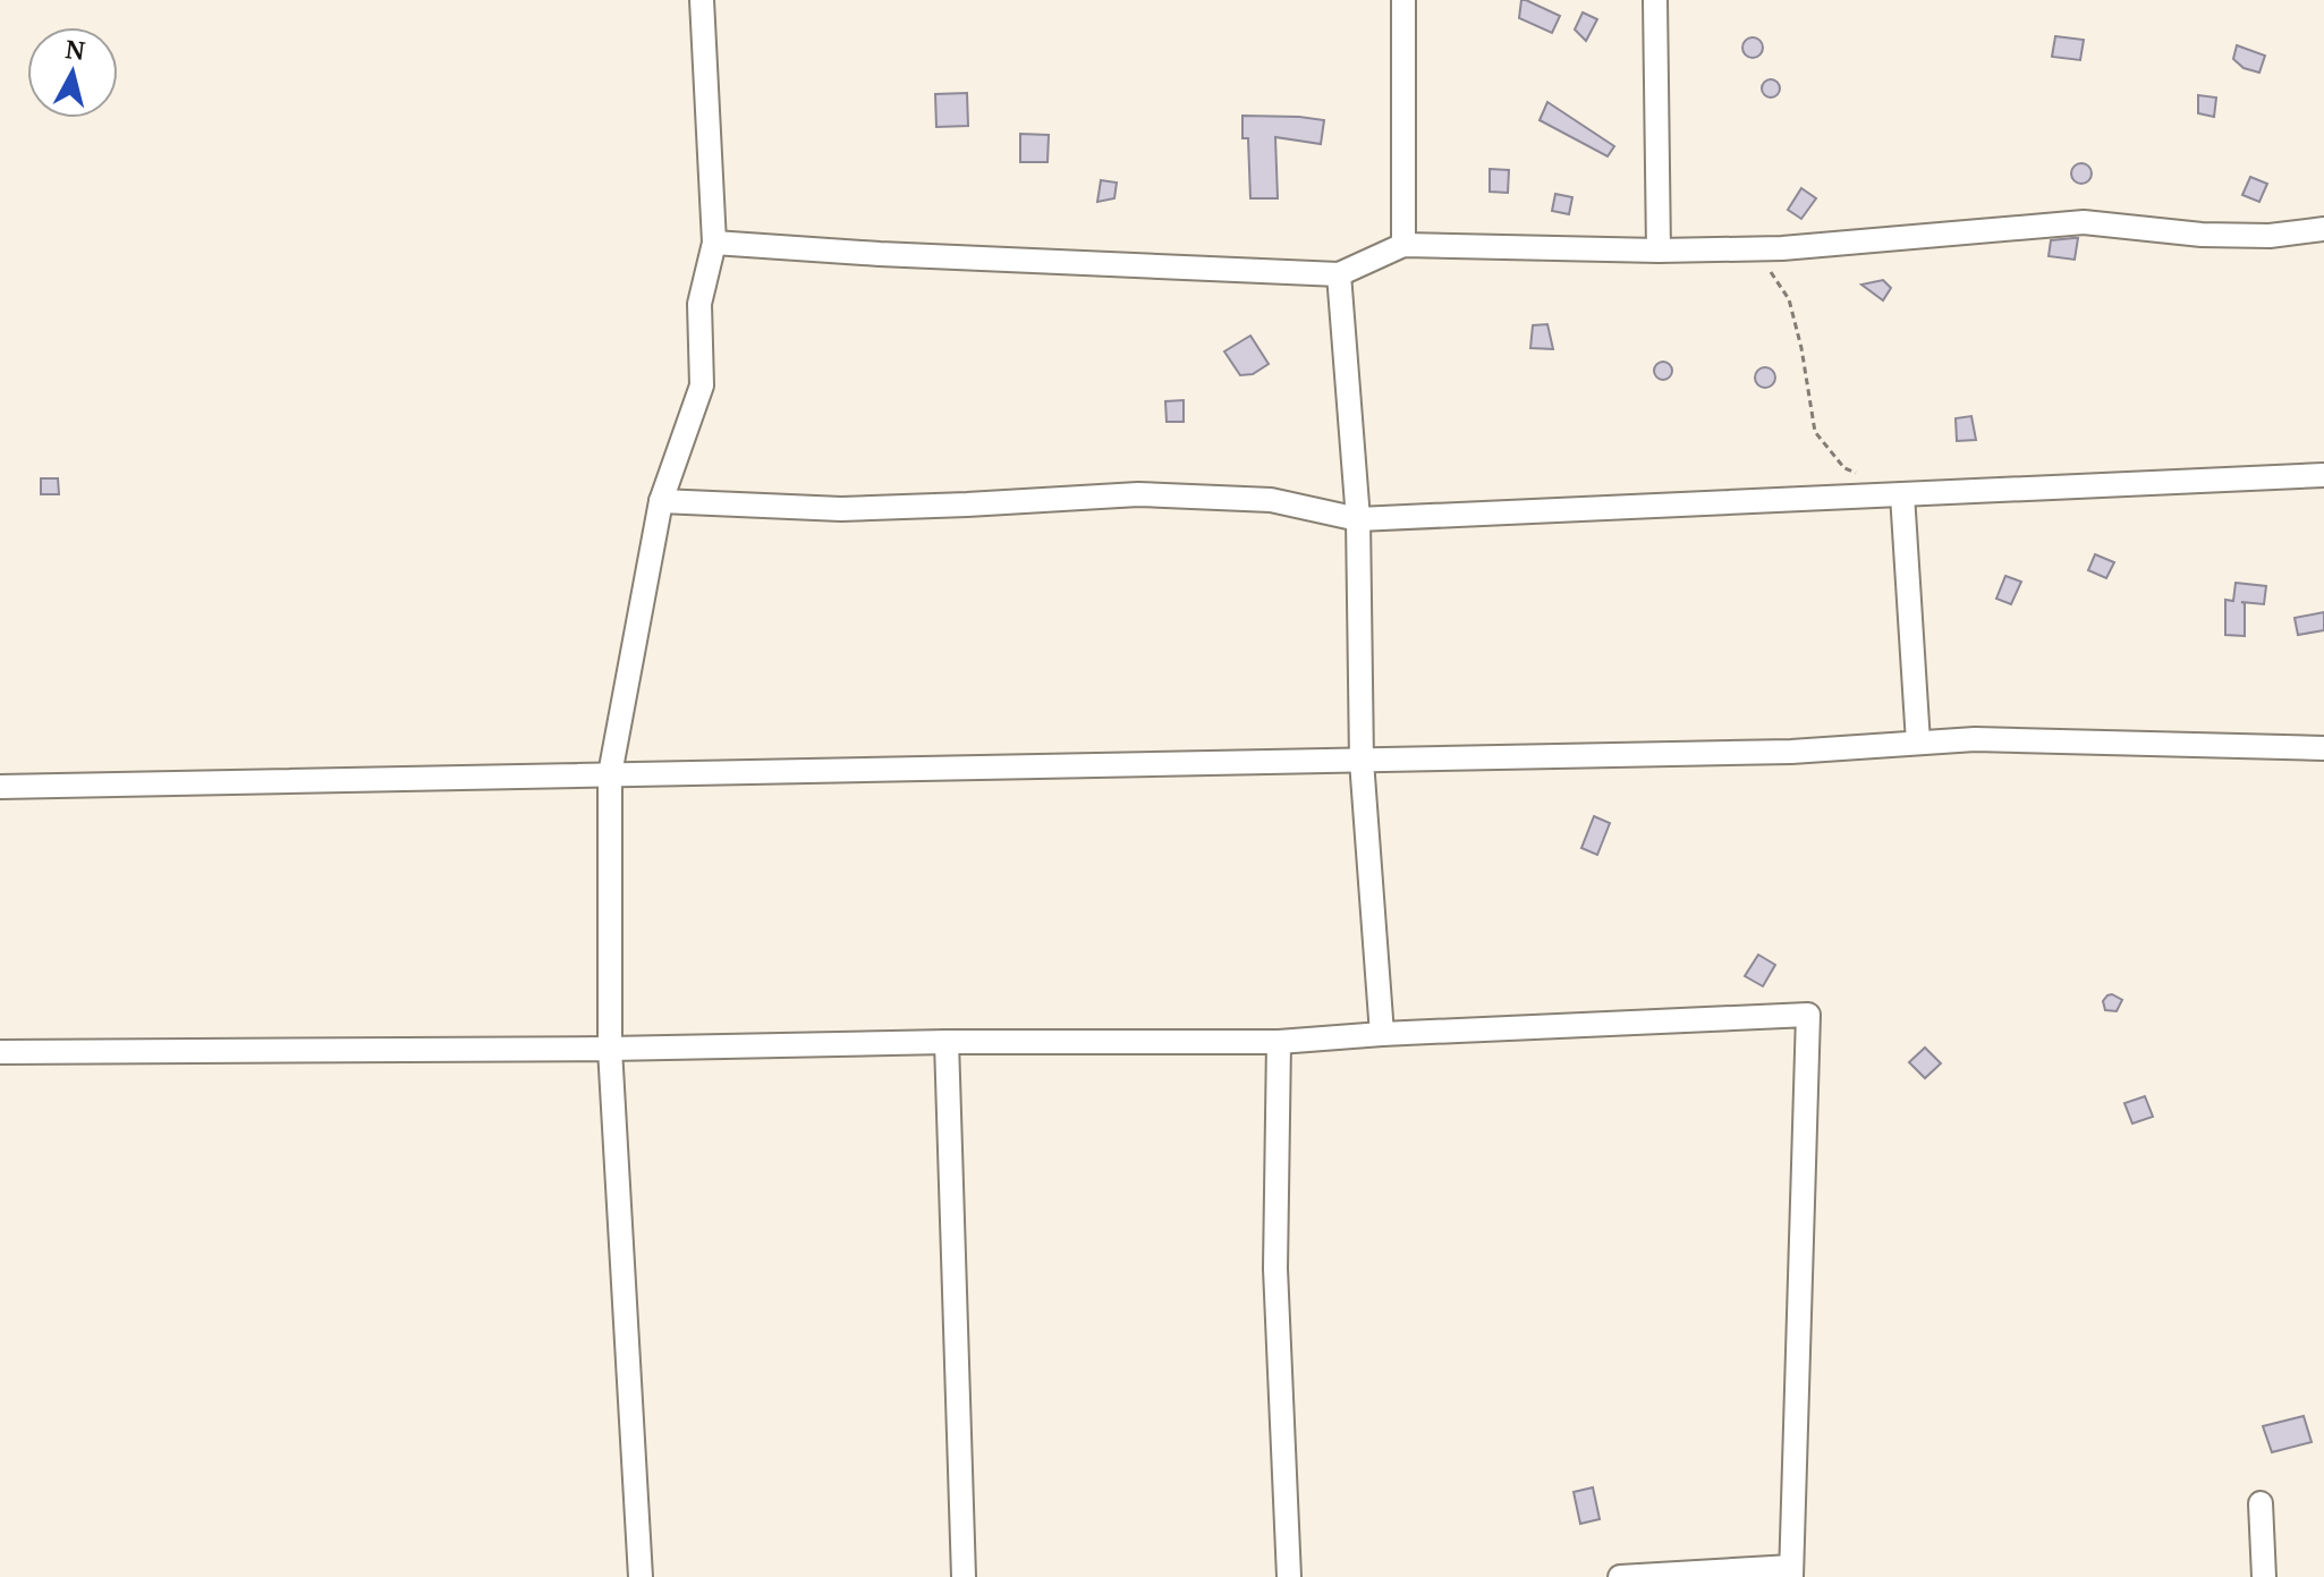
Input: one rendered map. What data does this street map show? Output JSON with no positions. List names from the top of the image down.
{
  "north": "top"
}
